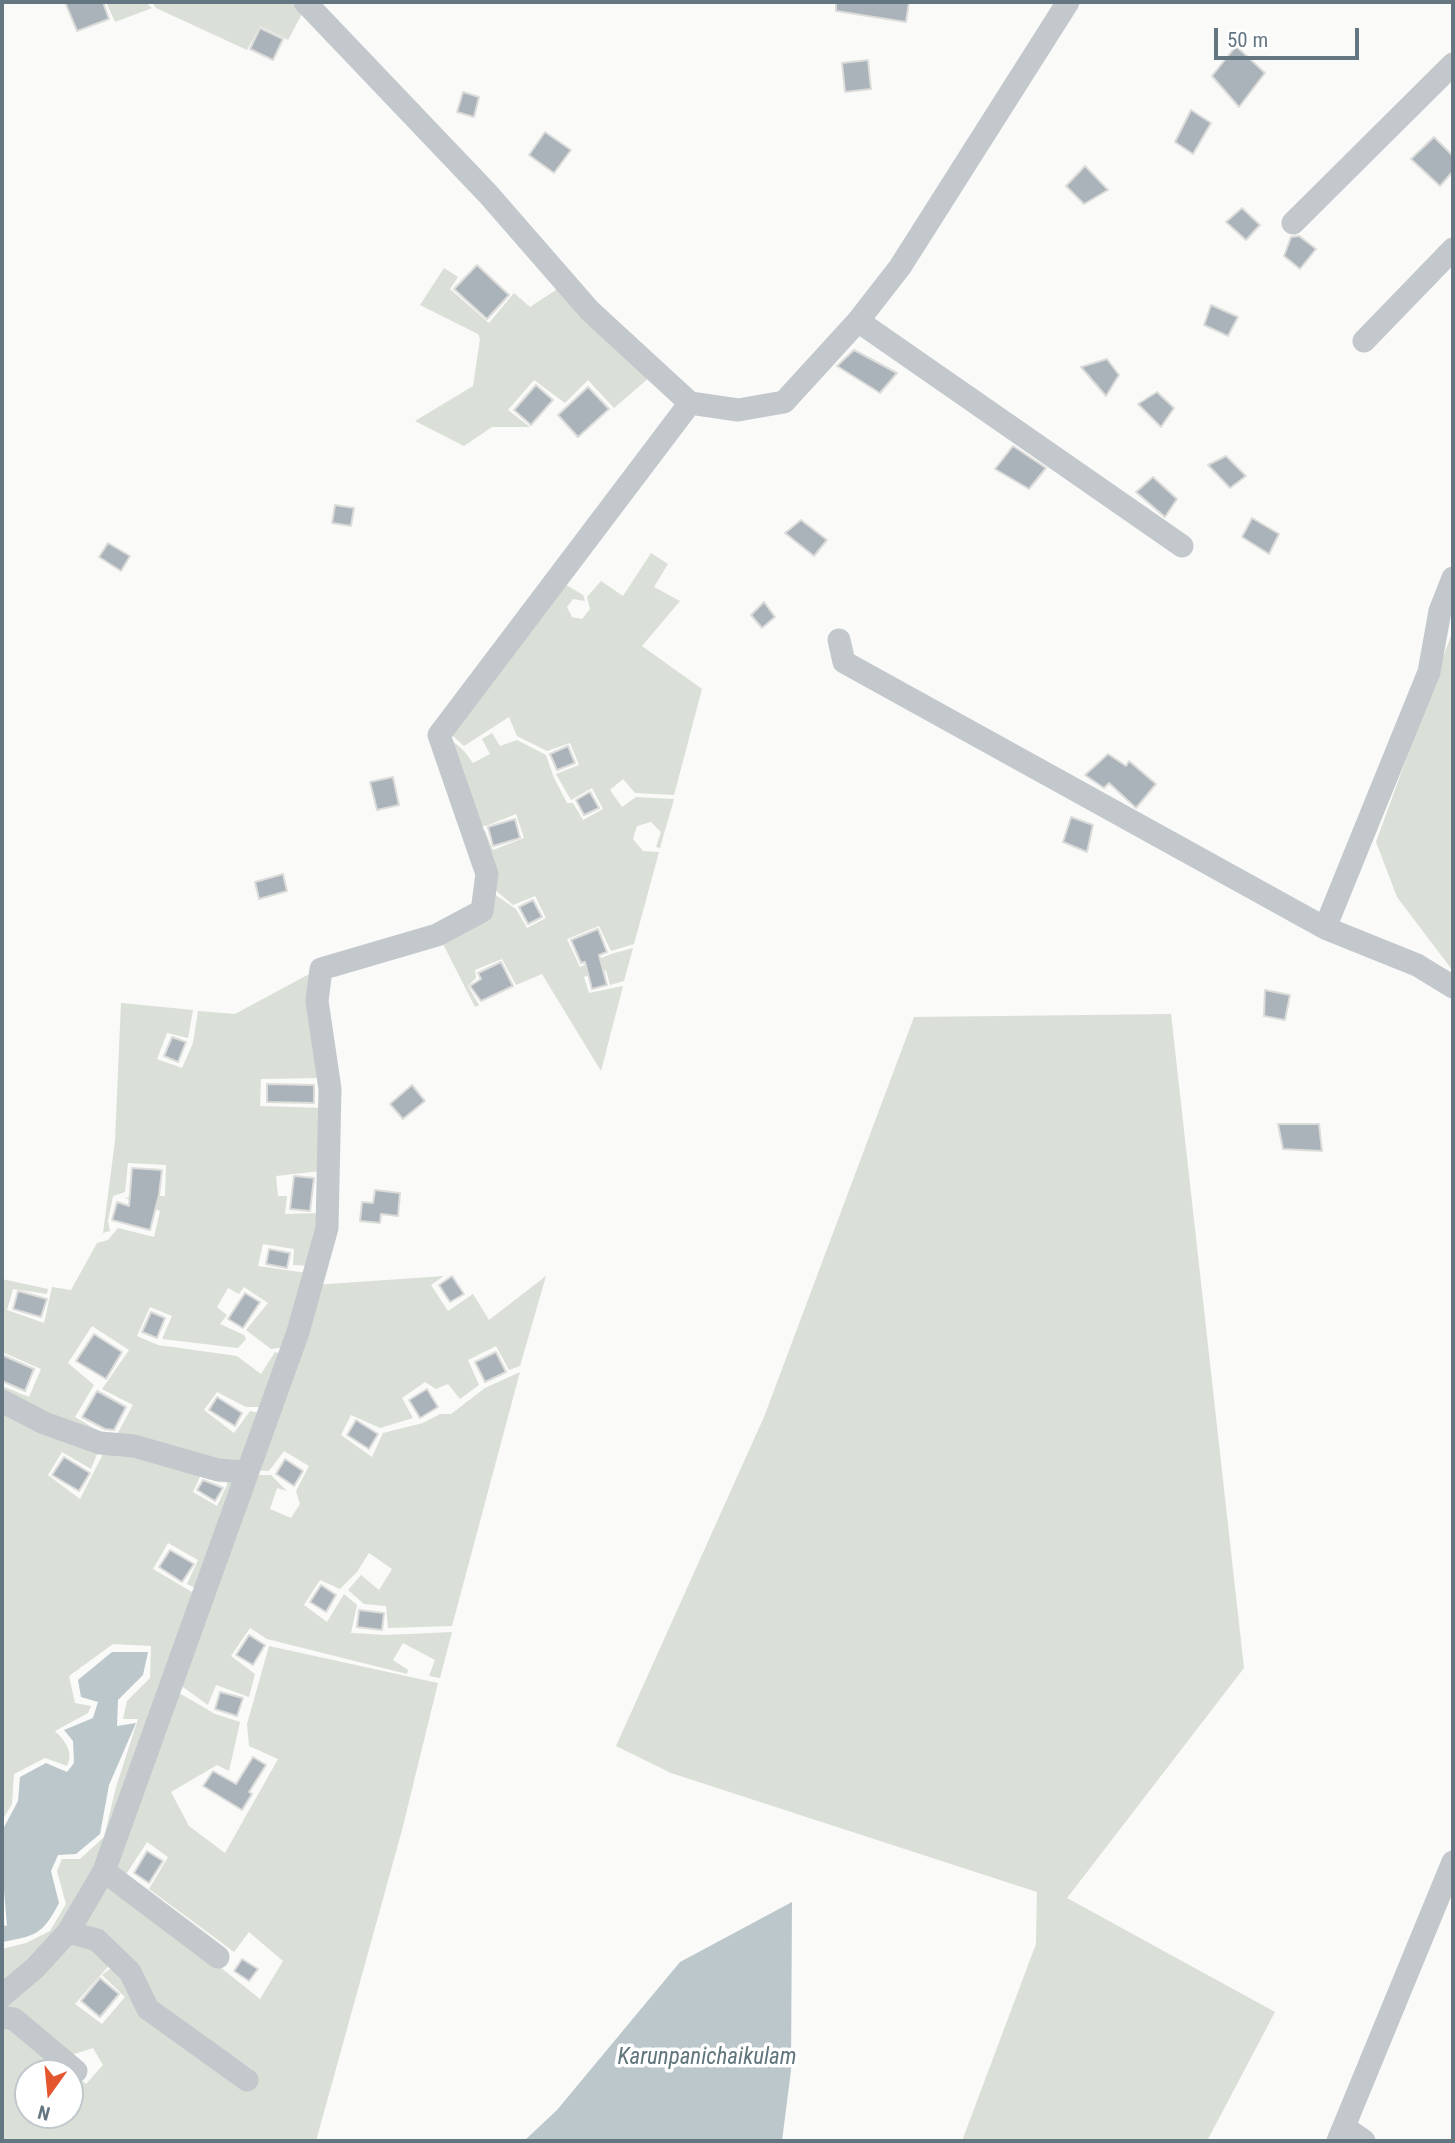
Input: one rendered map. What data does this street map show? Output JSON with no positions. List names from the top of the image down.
{
  "water": ["Karunpanichaikulam"],
  "scale_bar": "50 m",
  "north": "bottom"
}
